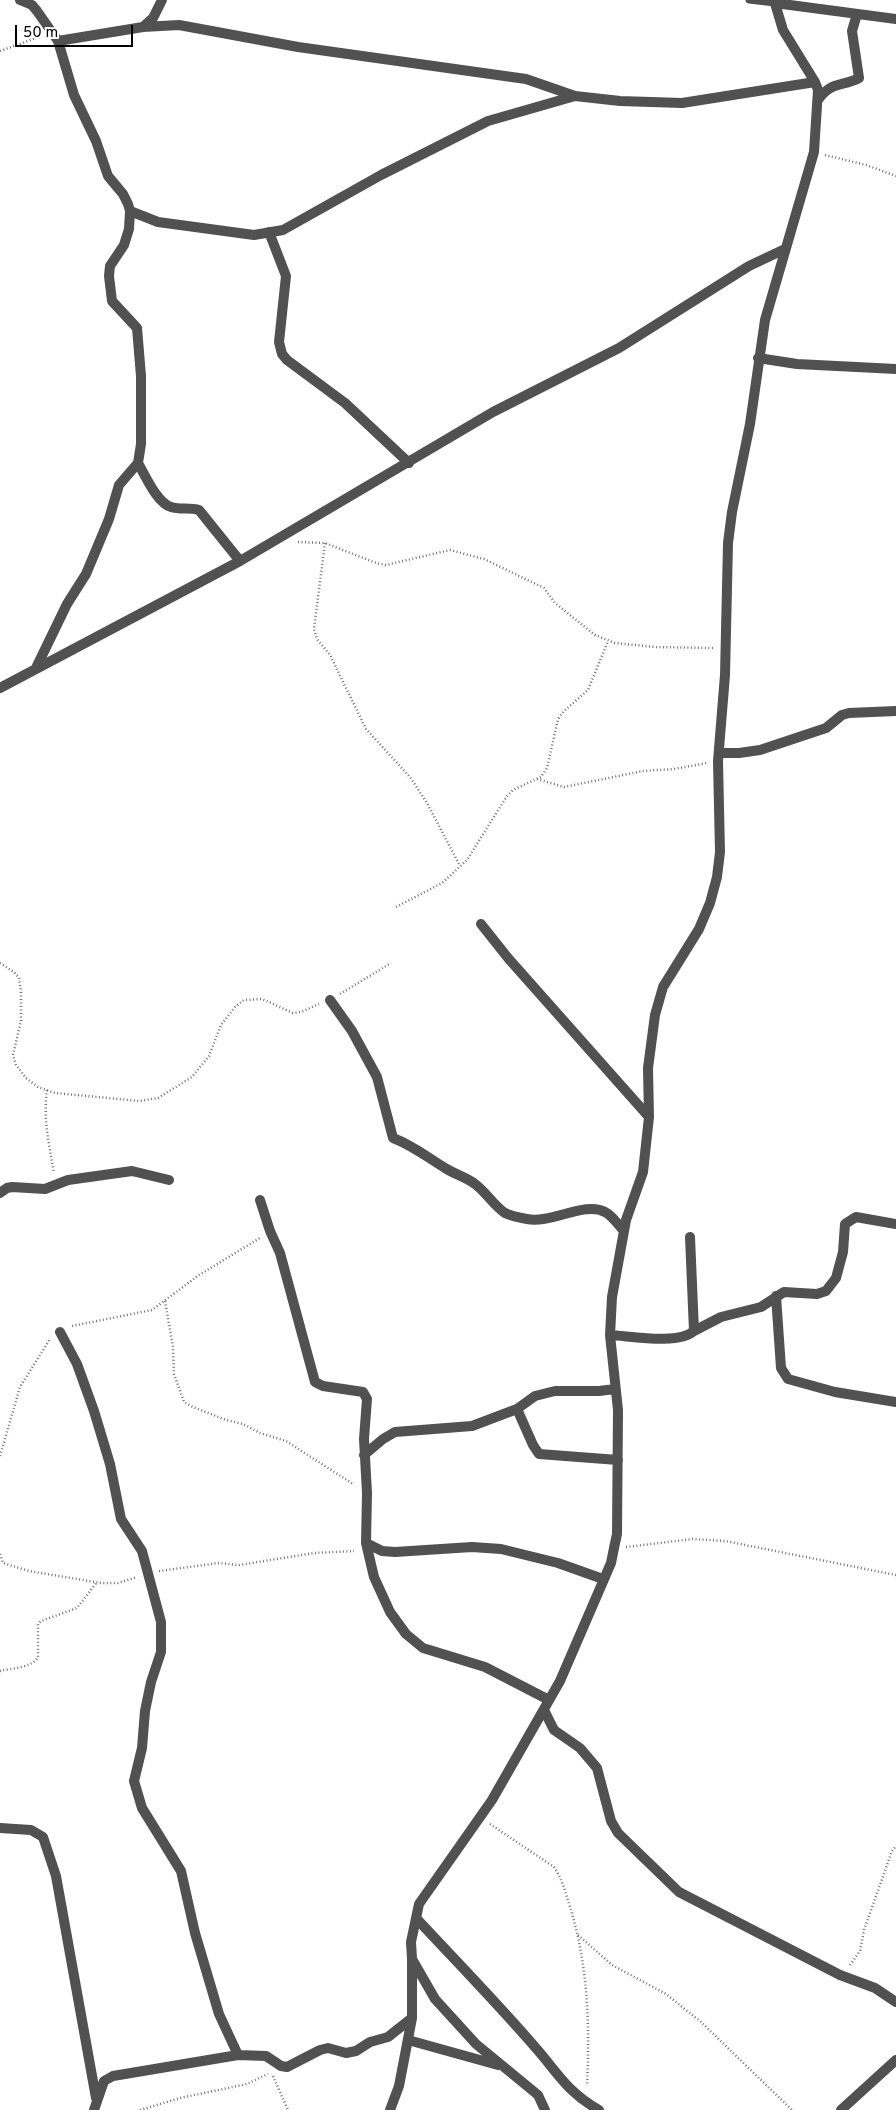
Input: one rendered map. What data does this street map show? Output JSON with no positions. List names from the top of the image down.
{
  "scale_bar": "50 m"
}
